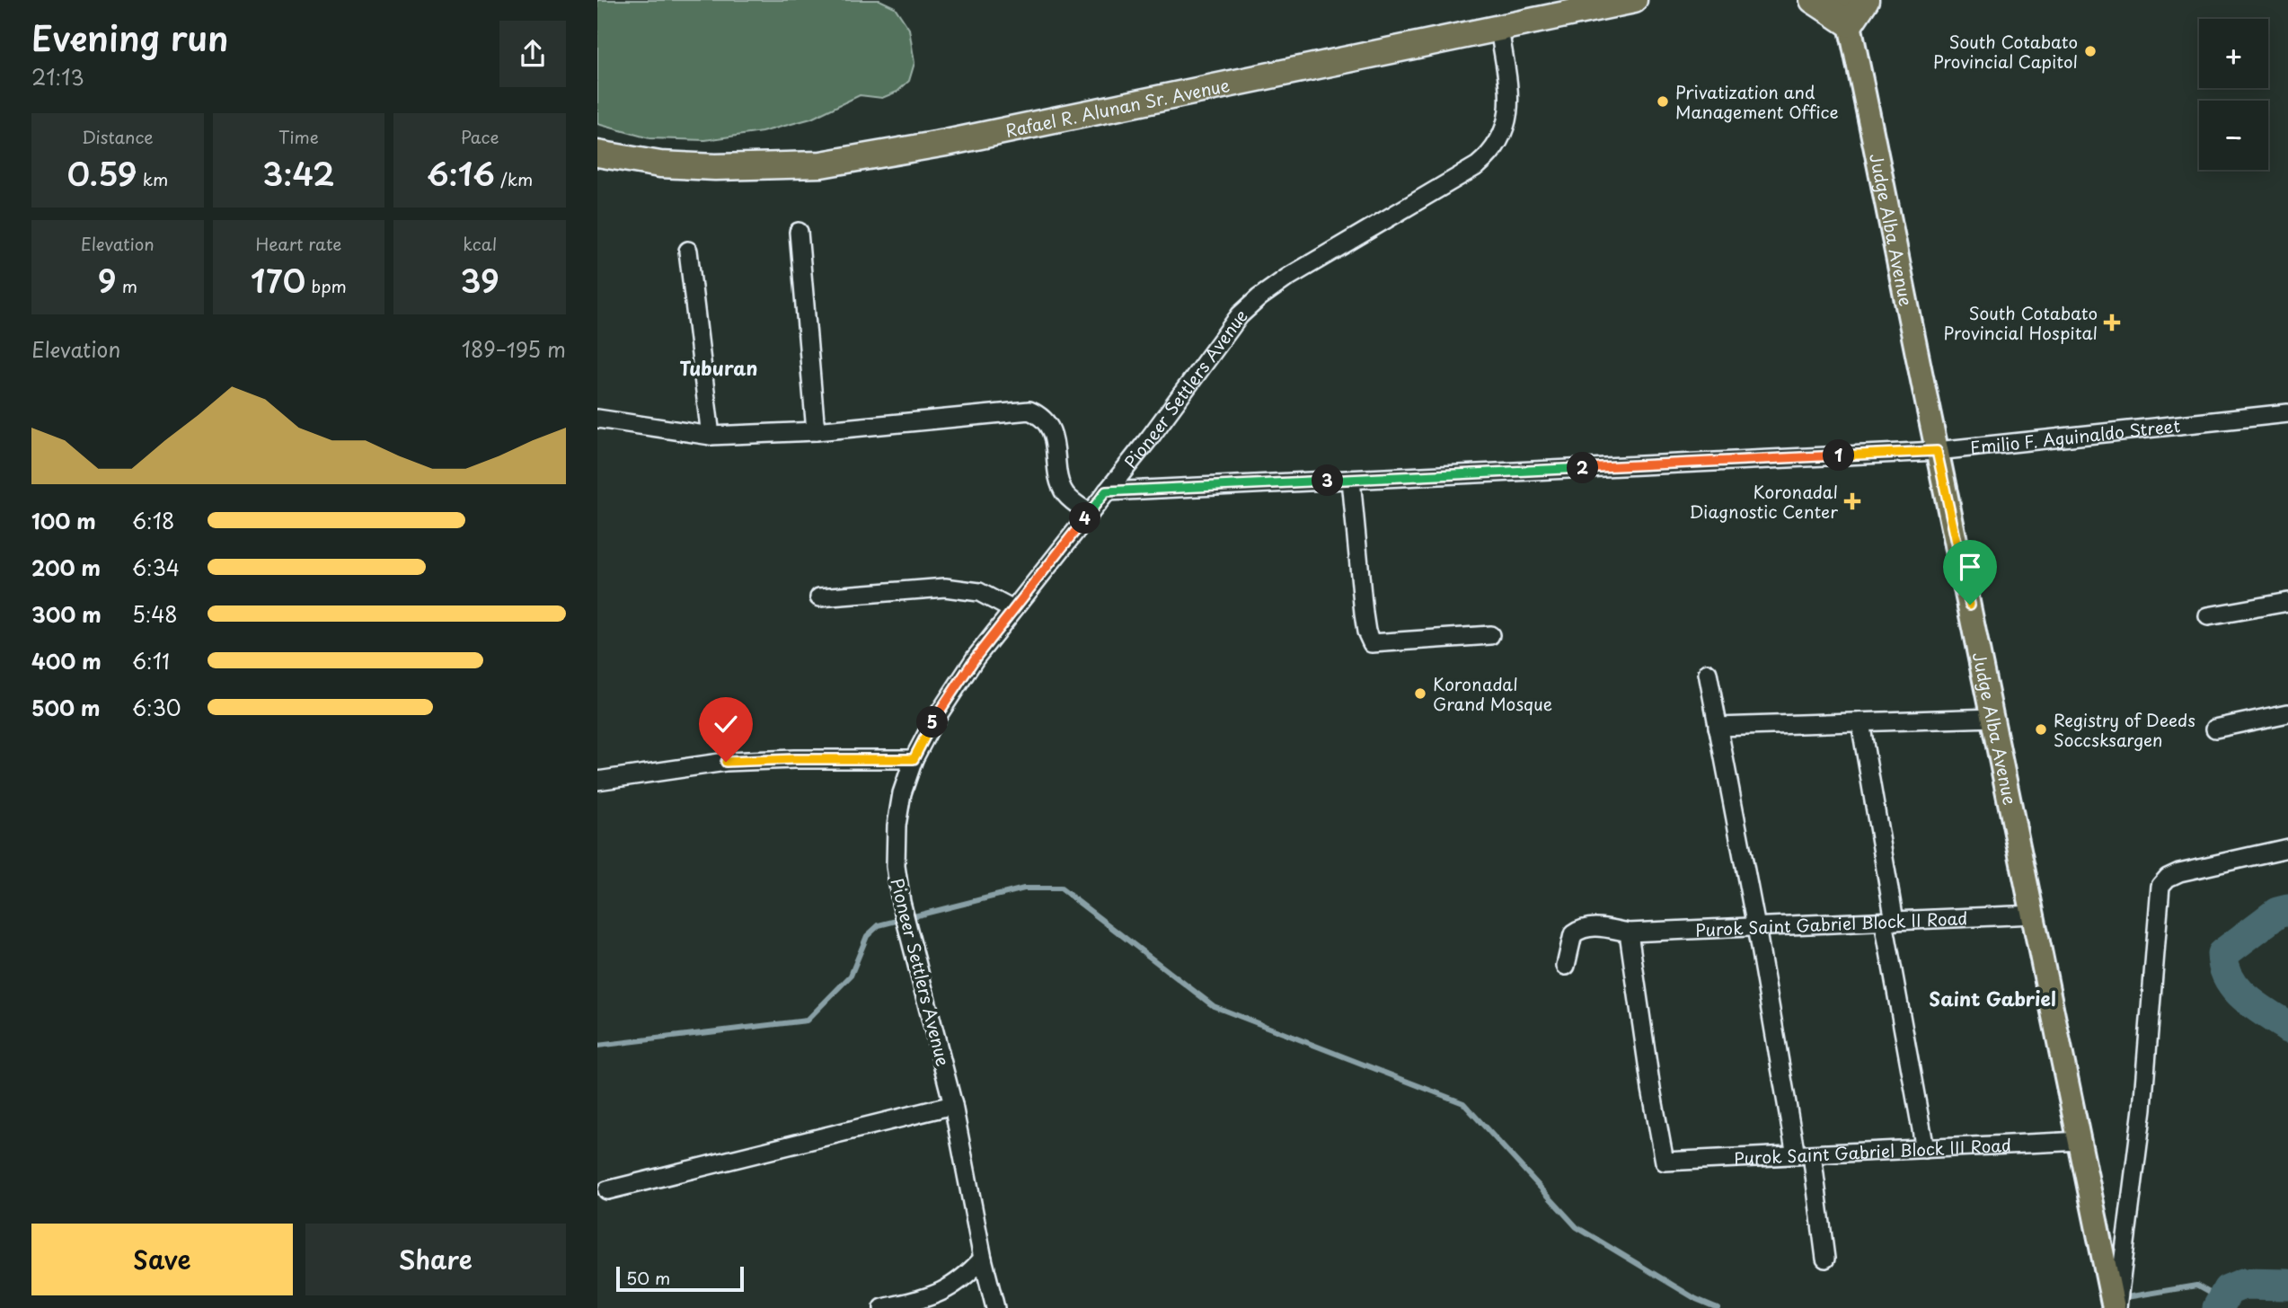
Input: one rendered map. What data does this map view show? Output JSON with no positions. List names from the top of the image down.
{
  "streets": {
    "highway": ["Rafael R. Alunan Sr. Avenue"],
    "main road": ["Judge Alba Avenue"],
    "street": [
      "Pioneer Settlers Avenue",
      "Emilio F. Aguinaldo Street",
      "Purok Saint Gabriel Block II Road",
      "Purok Saint Gabriel Block III Road"
    ]
  },
  "crossings": [
    ["Rafael R. Alunan Sr. Avenue", "Pioneer Settlers Avenue"],
    ["Judge Alba Avenue", "Emilio F. Aguinaldo Street"],
    ["Judge Alba Avenue", "Purok Saint Gabriel Block II Road"],
    ["Judge Alba Avenue", "Purok Saint Gabriel Block III Road"],
    ["Pioneer Settlers Avenue", "Emilio F. Aguinaldo Street"],
    ["Purok Saint Gabriel Block II Road", "Purok Saint Gabriel Block III Road"]
  ],
  "districts": ["Tuburan", "Saint Gabriel"],
  "places": {
    "other": [
      "South Cotabato Provincial Capitol",
      "Privatization and Management Office",
      "Koronadal Grand Mosque",
      "Registry of Deeds Soccsksargen"
    ],
    "health": ["South Cotabato Provincial Hospital", "Koronadal Diagnostic Center"]
  },
  "scale_bar": "50 m",
  "page": {
    "heading": ["Evening run", "21:13"],
    "map_buttons": ["+", "−"],
    "stats": [
      ["Distance", "0.59 km"],
      ["Time", "3:42"],
      ["Pace", "6:16 /km"],
      ["Elevation", "9 m"],
      ["Heart rate", "170 bpm"],
      ["kcal", "39"]
    ],
    "chart": ["Elevation", "189–195 m"],
    "pins": [
      "1",
      "2",
      "3",
      "4",
      "5"
    ],
    "list": [
      {
        "name": "100 m",
        "note": "6:18"
      },
      {
        "name": "200 m",
        "note": "6:34"
      },
      {
        "name": "300 m",
        "note": "5:48"
      },
      {
        "name": "400 m",
        "note": "6:11"
      },
      {
        "name": "500 m",
        "note": "6:30"
      }
    ],
    "buttons": ["Save", "Share"],
    "scale": "50 m"
  }
}
